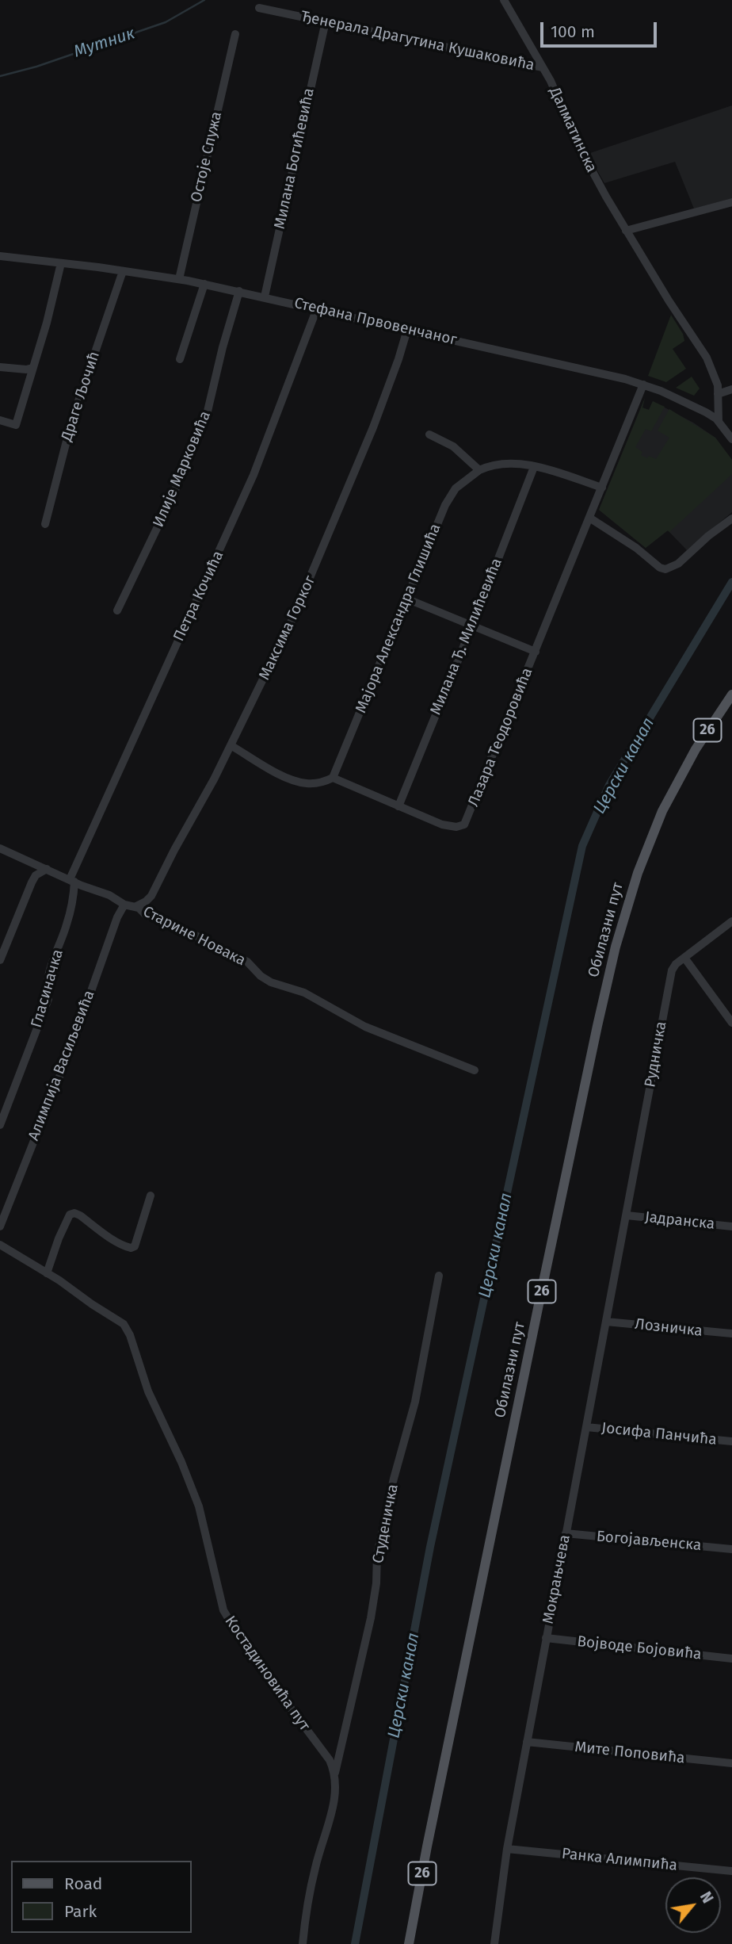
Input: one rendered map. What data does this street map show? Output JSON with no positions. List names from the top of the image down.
{
  "streets": {
    "main road": ["26", "Обилазни пут"],
    "street": [
      "Ђенерала Драгутина Кушаковића",
      "Далматинска",
      "Остоје Спужа",
      "Милана Богићевића",
      "Стефана Првовенчаног",
      "Драге Љочић",
      "Илије Марковића",
      "Петра Кочића",
      "Мајора Александра Глишића",
      "Максима Горког",
      "Милана Ђ. Милићевића",
      "Лазара Теодоровића",
      "Старине Новака",
      "Гласиначка",
      "Рудничка",
      "Алимпија Васиљевића",
      "Јадранска",
      "Лозничка",
      "Јосифа Панчића",
      "Студеничка",
      "Богојављенска",
      "Мокрањчева",
      "Војводе Бојовића",
      "Костадиновића пут",
      "Мите Поповића",
      "Ранка Алимпића"
    ]
  },
  "crossings": [
    ["Ђенерала Драгутина Кушаковића", "Далматинска"],
    ["Ђенерала Драгутина Кушаковића", "Милана Богићевића"],
    ["Далматинска", "Стефана Првовенчаног"],
    ["Остоје Спужа", "Стефана Првовенчаног"],
    ["Милана Богићевића", "Стефана Првовенчаног"],
    ["Стефана Првовенчаног", "Драге Љочић"],
    ["Стефана Првовенчаног", "Илије Марковића"],
    ["Стефана Првовенчаног", "Петра Кочића"],
    ["Стефана Првовенчаног", "Максима Горког"],
    ["Стефана Првовенчаног", "Лазара Теодоровића"],
    ["Петра Кочића", "Старине Новака"],
    ["Петра Кочића", "Гласиначка"],
    ["Мајора Александра Глишића", "Лазара Теодоровића"],
    ["Максима Горког", "Старине Новака"],
    ["Милана Ђ. Милићевића", "Лазара Теодоровића"],
    ["Старине Новака", "Гласиначка"],
    ["Старине Новака", "Алимпија Васиљевића"],
    ["Рудничка", "Јадранска"],
    ["Рудничка", "Мокрањчева"],
    ["Јадранска", "Мокрањчева"],
    ["Лозничка", "Мокрањчева"],
    ["Јосифа Панчића", "Мокрањчева"],
    ["Студеничка", "Костадиновића пут"],
    ["Богојављенска", "Мокрањчева"],
    ["Мокрањчева", "Војводе Бојовића"],
    ["Мокрањчева", "Мите Поповића"],
    ["Мокрањчева", "Ранка Алимпића"]
  ],
  "water": ["Мутник", "Церски канал"],
  "legend": ["Road", "Park"],
  "scale_bar": "100 m",
  "north": "top right"
}
